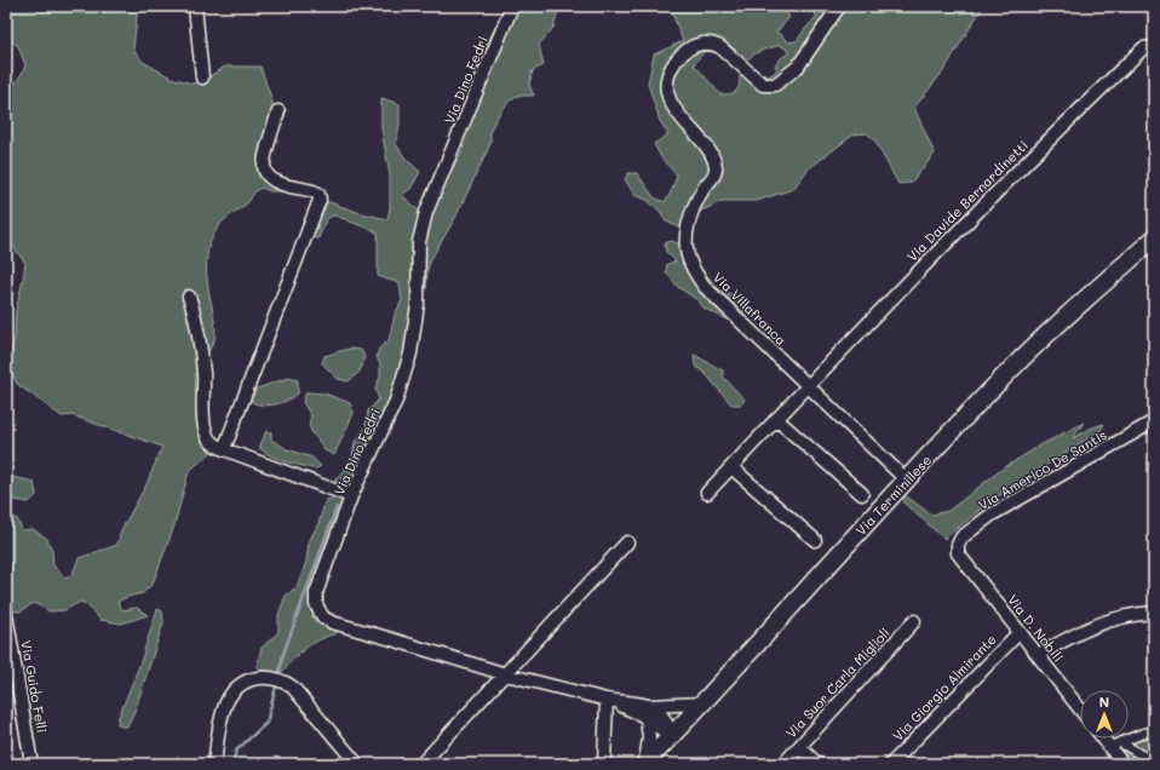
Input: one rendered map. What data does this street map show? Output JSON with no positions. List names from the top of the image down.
{
  "streets": {
    "main road": ["Via Terminillese"],
    "street": [
      "Via Dino Fedri",
      "Via Davide Bernardinetti",
      "Via Villafranca",
      "Via Americo De Santis",
      "Via D. Nobili",
      "Via Suor Carla Miglioli",
      "Via Guido Felli",
      "Via Giorgio Almirante"
    ]
  },
  "crossings": [
    ["Via Dino Fedri", "Via Terminillese"],
    ["Via Davide Bernardinetti", "Via Villafranca"],
    ["Via Villafranca", "Via Terminillese"],
    ["Via Americo De Santis", "Via D. Nobili"],
    ["Via D. Nobili", "Via Giorgio Almirante"]
  ],
  "north": "top"
}
